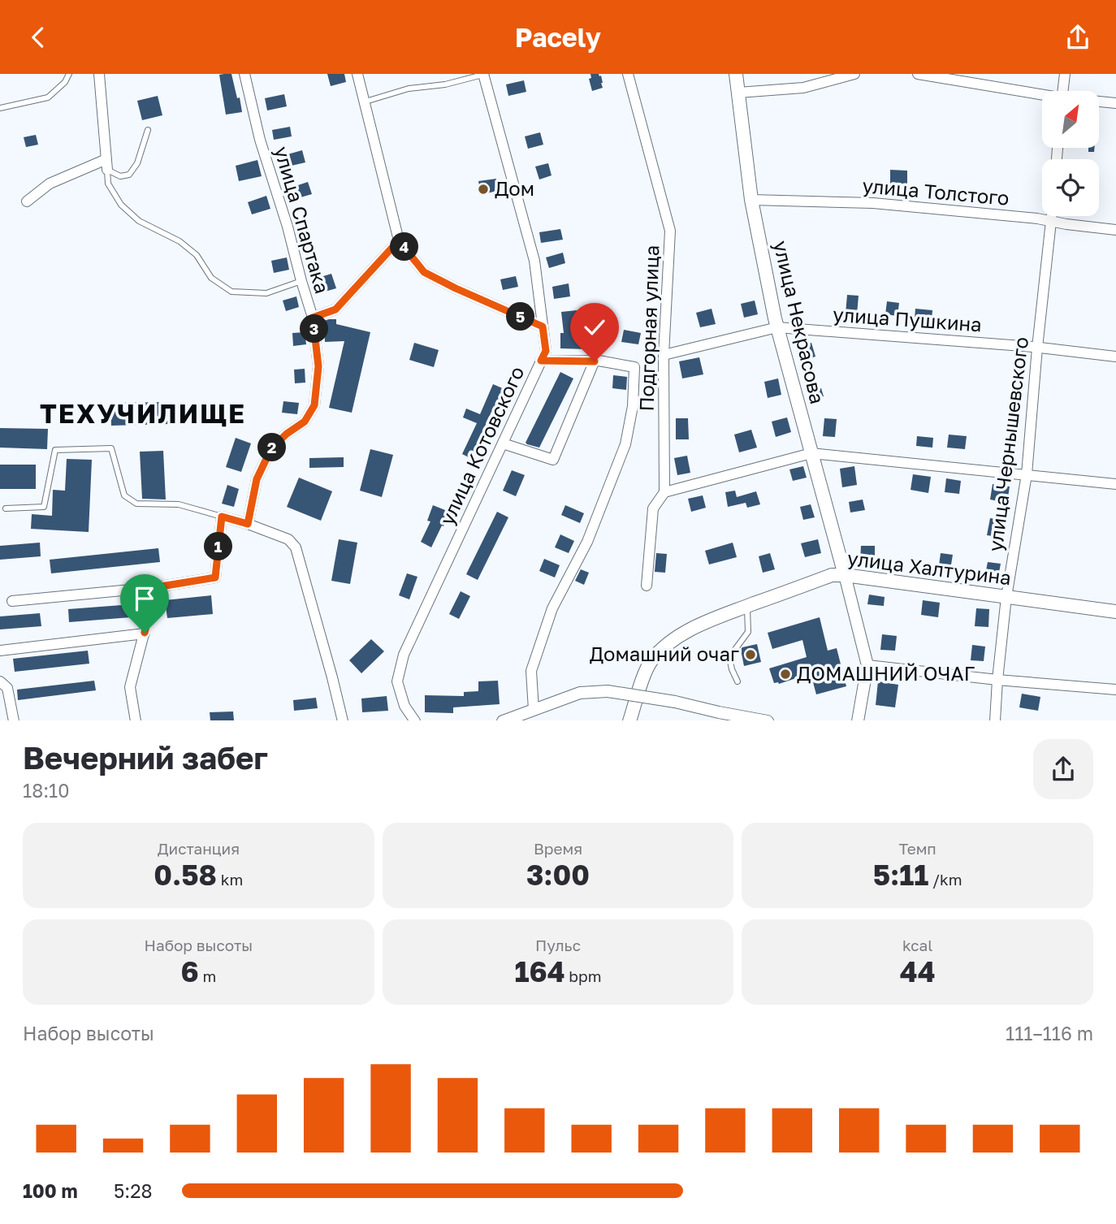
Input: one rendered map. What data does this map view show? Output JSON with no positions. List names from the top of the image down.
{
  "streets": {
    "main road": ["улица Некрасова", "улица Халтурина"],
    "street": [
      "улица Толстого",
      "улица Спартака",
      "улица Пушкина",
      "Подгорная улица",
      "улица Чернышевского",
      "улица Котовского"
    ]
  },
  "crossings": [
    ["улица Толстого", "улица Некрасова"],
    ["улица Толстого", "улица Чернышевского"],
    ["улица Пушкина", "улица Некрасова"],
    ["улица Пушкина", "Подгорная улица"],
    ["улица Пушкина", "улица Чернышевского"],
    ["улица Некрасова", "улица Халтурина"],
    ["улица Чернышевского", "улица Халтурина"]
  ],
  "districts": ["ТЕХУЧИЛИЩЕ"],
  "places": ["Дом", "Домашний очаг", "ДОМАШНИЙ ОЧАГ"],
  "north": "top right",
  "page": {
    "header": "Pacely",
    "pins": [
      "4",
      "5",
      "3",
      "2",
      "1"
    ],
    "heading": ["Вечерний забег", "18:10"],
    "stats": [
      ["Дистанция", "0.58 km"],
      ["Время", "3:00"],
      ["Темп", "5:11 /km"],
      ["Набор высоты", "6 m"],
      ["Пульс", "164 bpm"],
      ["kcal", "44"]
    ],
    "chart": ["Набор высоты", "111–116 m"],
    "list": [
      {
        "name": "100 m",
        "note": "5:28"
      }
    ]
  }
}
